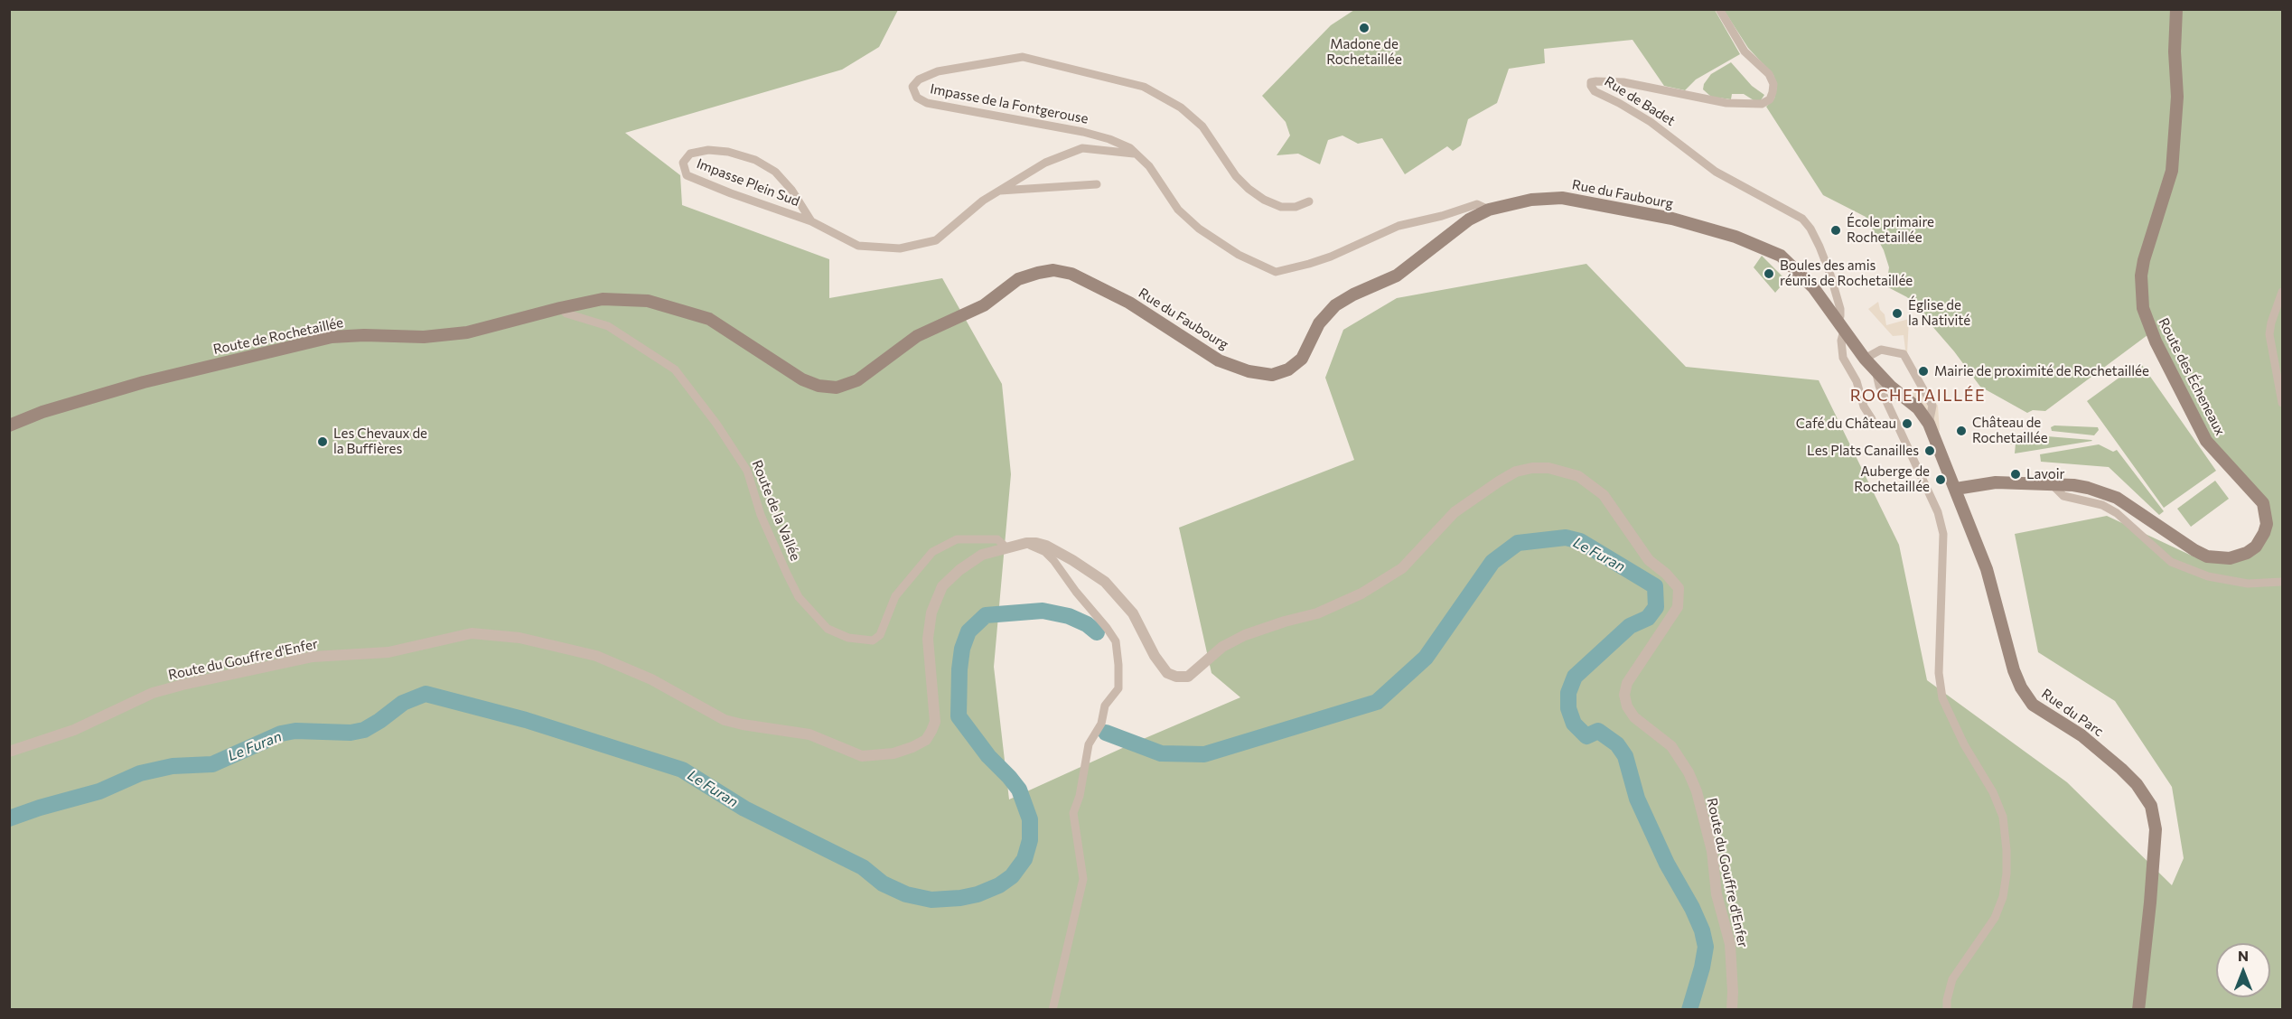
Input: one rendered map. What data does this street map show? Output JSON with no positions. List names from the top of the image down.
{
  "streets": {
    "main road": [
      "Rue du Faubourg",
      "Route de Rochetaillée",
      "Route des Écheneaux",
      "Rue du Parc"
    ],
    "street": [
      "Rue de Badet",
      "Impasse de la Fontgerouse",
      "Impasse Plein Sud",
      "Route de la Vallée",
      "Route du Gouffre d'Enfer"
    ]
  },
  "crossings": [
    ["Rue de Badet", "Rue du Faubourg"],
    ["Impasse de la Fontgerouse", "Impasse Plein Sud"],
    ["Rue du Faubourg", "Route de Rochetaillée"],
    ["Rue du Faubourg", "Route de la Vallée"],
    ["Rue du Faubourg", "Rue du Parc"],
    ["Route de Rochetaillée", "Route de la Vallée"],
    ["Route des Écheneaux", "Rue du Parc"],
    ["Route de la Vallée", "Route du Gouffre d'Enfer"]
  ],
  "districts": ["ROCHETAILLÉE"],
  "water": ["Le Furan"],
  "places": [
    "Madone de Rochetaillée",
    "École primaire Rochetaillée",
    "Boules des amis réunis de Rochetaillée",
    "Église de la Nativité",
    "Mairie de proximité de Rochetaillée",
    "Café du Château",
    "Château de Rochetaillée",
    "Les Chevaux de la Buffières",
    "Les Plats Canailles",
    "Lavoir",
    "Auberge de Rochetaillée"
  ],
  "north": "top"
}
